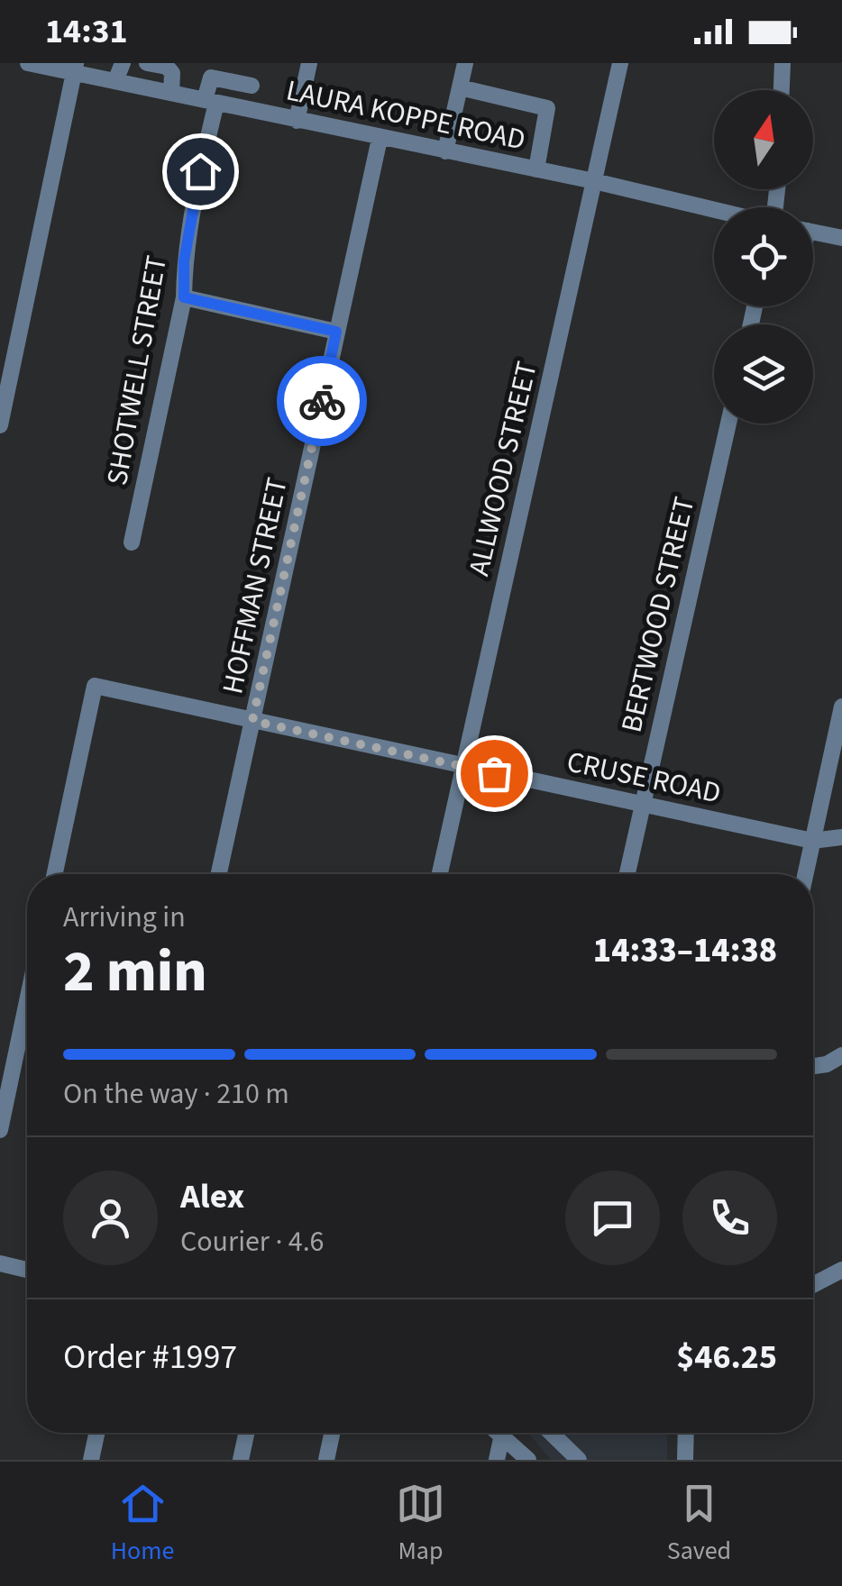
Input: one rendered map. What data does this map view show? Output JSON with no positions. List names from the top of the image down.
{
  "streets": {
    "street": [
      "LAURA KOPPE ROAD",
      "SHOTWELL STREET",
      "ALLWOOD STREET",
      "HOFFMAN STREET",
      "BERTWOOD STREET",
      "CRUSE ROAD"
    ]
  },
  "crossings": [
    ["LAURA KOPPE ROAD", "SHOTWELL STREET"],
    ["LAURA KOPPE ROAD", "ALLWOOD STREET"],
    ["LAURA KOPPE ROAD", "HOFFMAN STREET"],
    ["ALLWOOD STREET", "CRUSE ROAD"],
    ["HOFFMAN STREET", "CRUSE ROAD"],
    ["BERTWOOD STREET", "CRUSE ROAD"]
  ],
  "north": "top",
  "page": {
    "status": "14:31",
    "heading": ["2 min", "Arriving in", "14:33–14:38"],
    "panel": [
      "Alex",
      "Courier · 4.6",
      "Order #1997",
      "$46.25"
    ],
    "bar": "On the way · 210 m",
    "tabs": ["Home", "Map", "Saved"]
  }
}
